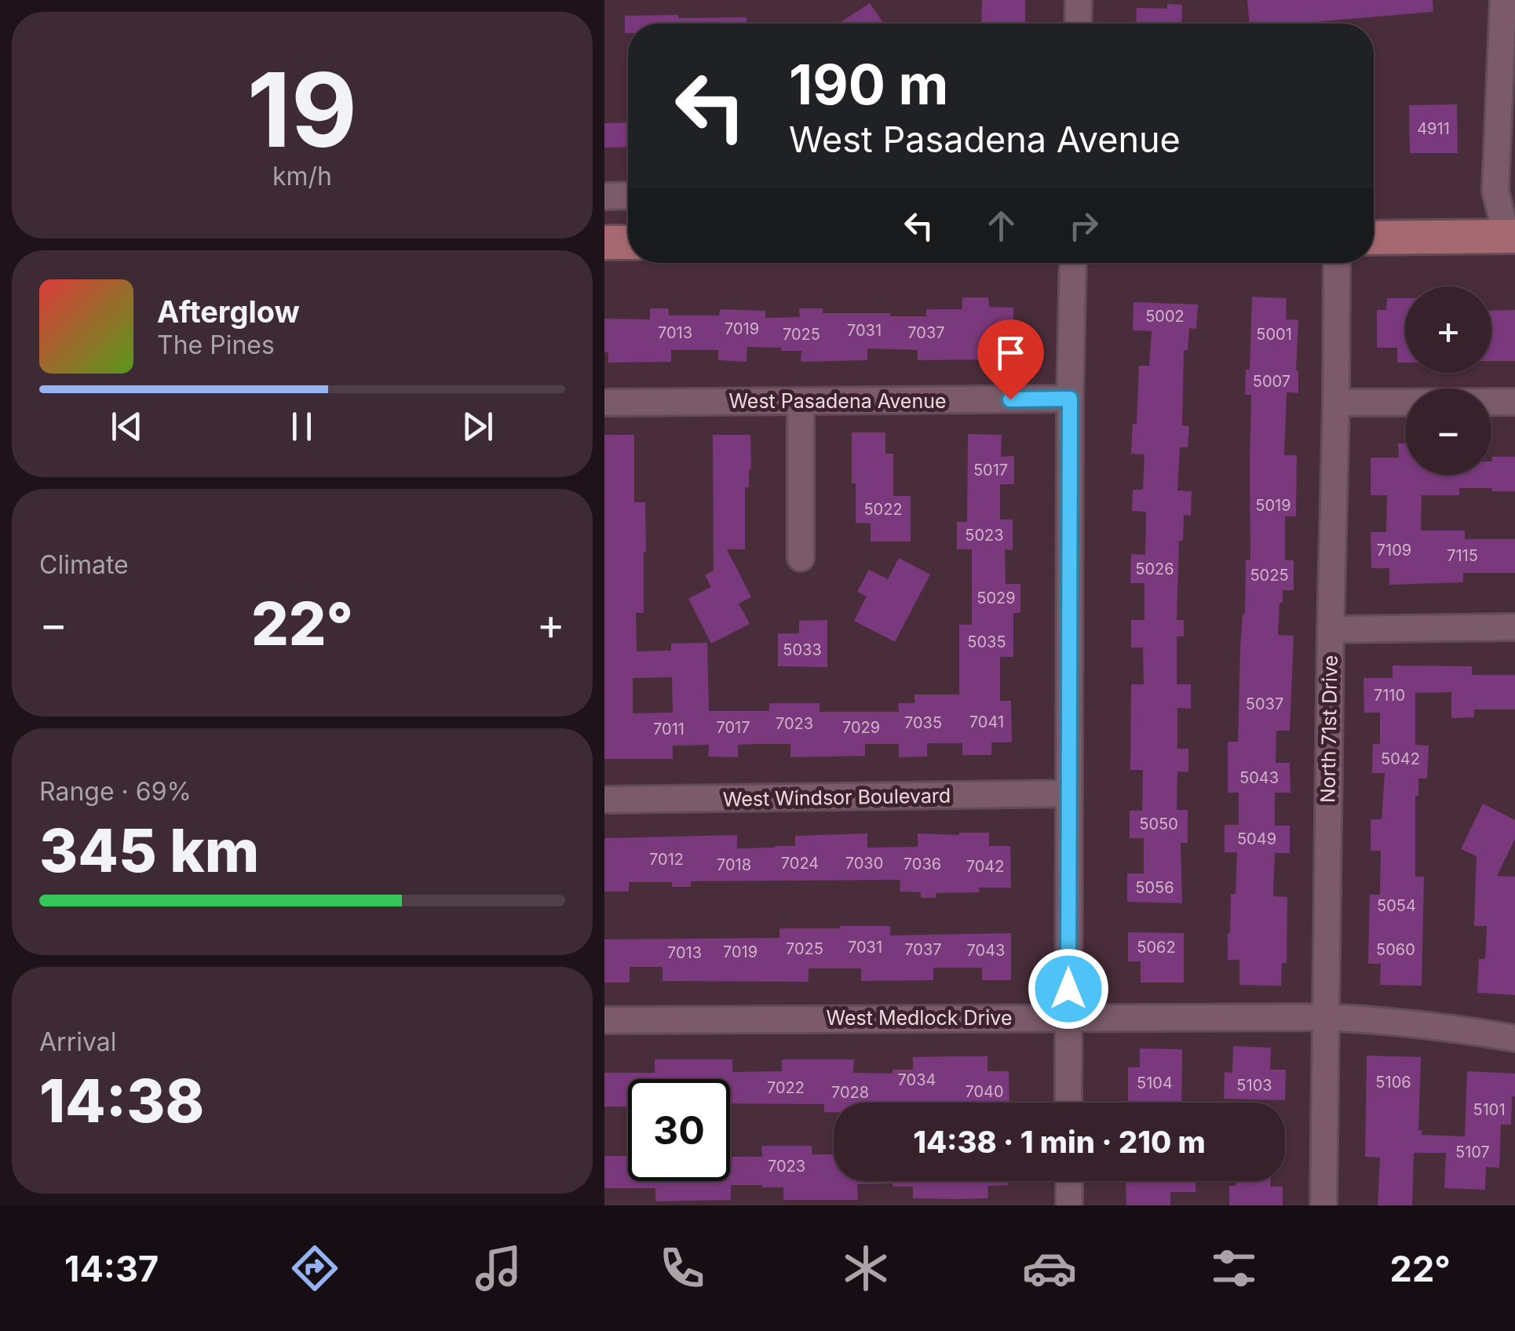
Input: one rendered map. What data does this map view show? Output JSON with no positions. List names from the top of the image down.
{
  "streets": {
    "street": [
      "West Pasadena Avenue",
      "North 71st Drive",
      "West Windsor Boulevard",
      "West Medlock Drive"
    ]
  },
  "crossings": [
    ["North 71st Drive", "West Medlock Drive"]
  ],
  "house_numbers": [
    "4911",
    "5002",
    "7019",
    "7031",
    "7013",
    "7037",
    "7025",
    "5001",
    "5007",
    "5017",
    "5019",
    "5022",
    "5023",
    "7109",
    "7115",
    "5026",
    "5025",
    "5029",
    "5035",
    "5033",
    "7110",
    "5037",
    "7041",
    "7035",
    "7023",
    "7017",
    "7029",
    "7011",
    "5042",
    "5043",
    "5050",
    "5049",
    "7012",
    "7024",
    "7030",
    "7036",
    "7018",
    "7042",
    "5056",
    "5054",
    "7031",
    "5062",
    "7025",
    "7037",
    "5060",
    "7043",
    "7019",
    "7013",
    "7034",
    "5106",
    "5104",
    "5103",
    "7022",
    "7040",
    "7028",
    "5101",
    "5107",
    "7023"
  ],
  "page": {
    "tile": [
      ["19", "km/h"],
      "Climate",
      ["Range · 69%", "345 km"],
      ["Arrival", "14:38"]
    ],
    "turn": ["190 m", "West Pasadena Avenue"],
    "song": ["Afterglow", "The Pines"],
    "map_buttons": ["+", "−"],
    "heat": ["−", "22°", "+"],
    "limit": "30",
    "trip": "14:38 · 1 min · 210 m",
    "tabs": ["14:37", "22°"]
  }
}
